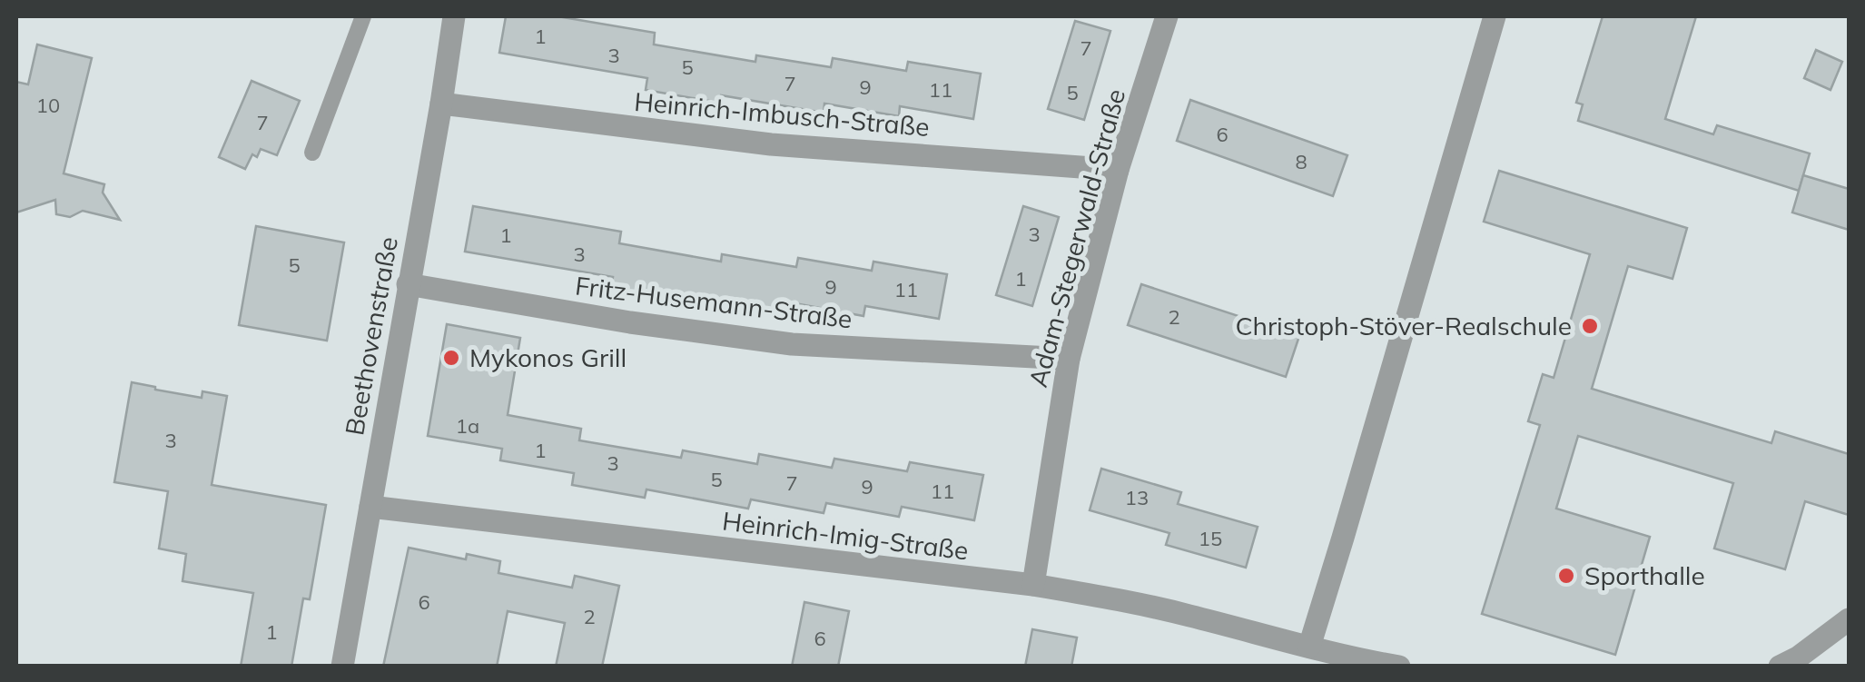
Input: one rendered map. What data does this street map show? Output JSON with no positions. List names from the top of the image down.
{
  "streets": {
    "street": [
      "Heinrich-Imbusch-Straße",
      "Adam-Stegerwald-Straße",
      "Fritz-Husemann-Straße",
      "Beethovenstraße",
      "Heinrich-Imig-Straße"
    ]
  },
  "crossings": [
    ["Heinrich-Imbusch-Straße", "Adam-Stegerwald-Straße"],
    ["Heinrich-Imbusch-Straße", "Beethovenstraße"],
    ["Adam-Stegerwald-Straße", "Fritz-Husemann-Straße"],
    ["Adam-Stegerwald-Straße", "Heinrich-Imig-Straße"],
    ["Fritz-Husemann-Straße", "Beethovenstraße"],
    ["Beethovenstraße", "Heinrich-Imig-Straße"]
  ],
  "places": ["Christoph-Stöver-Realschule", "Mykonos Grill", "Sporthalle"],
  "house_numbers": [
    "1",
    "7",
    "3",
    "5",
    "7",
    "9",
    "11",
    "5",
    "10",
    "7",
    "6",
    "8",
    "3",
    "1",
    "3",
    "5",
    "1",
    "9",
    "11",
    "2",
    "1a",
    "3",
    "1",
    "3",
    "5",
    "7",
    "9",
    "11",
    "13",
    "15",
    "6",
    "2",
    "1",
    "6"
  ]
}
